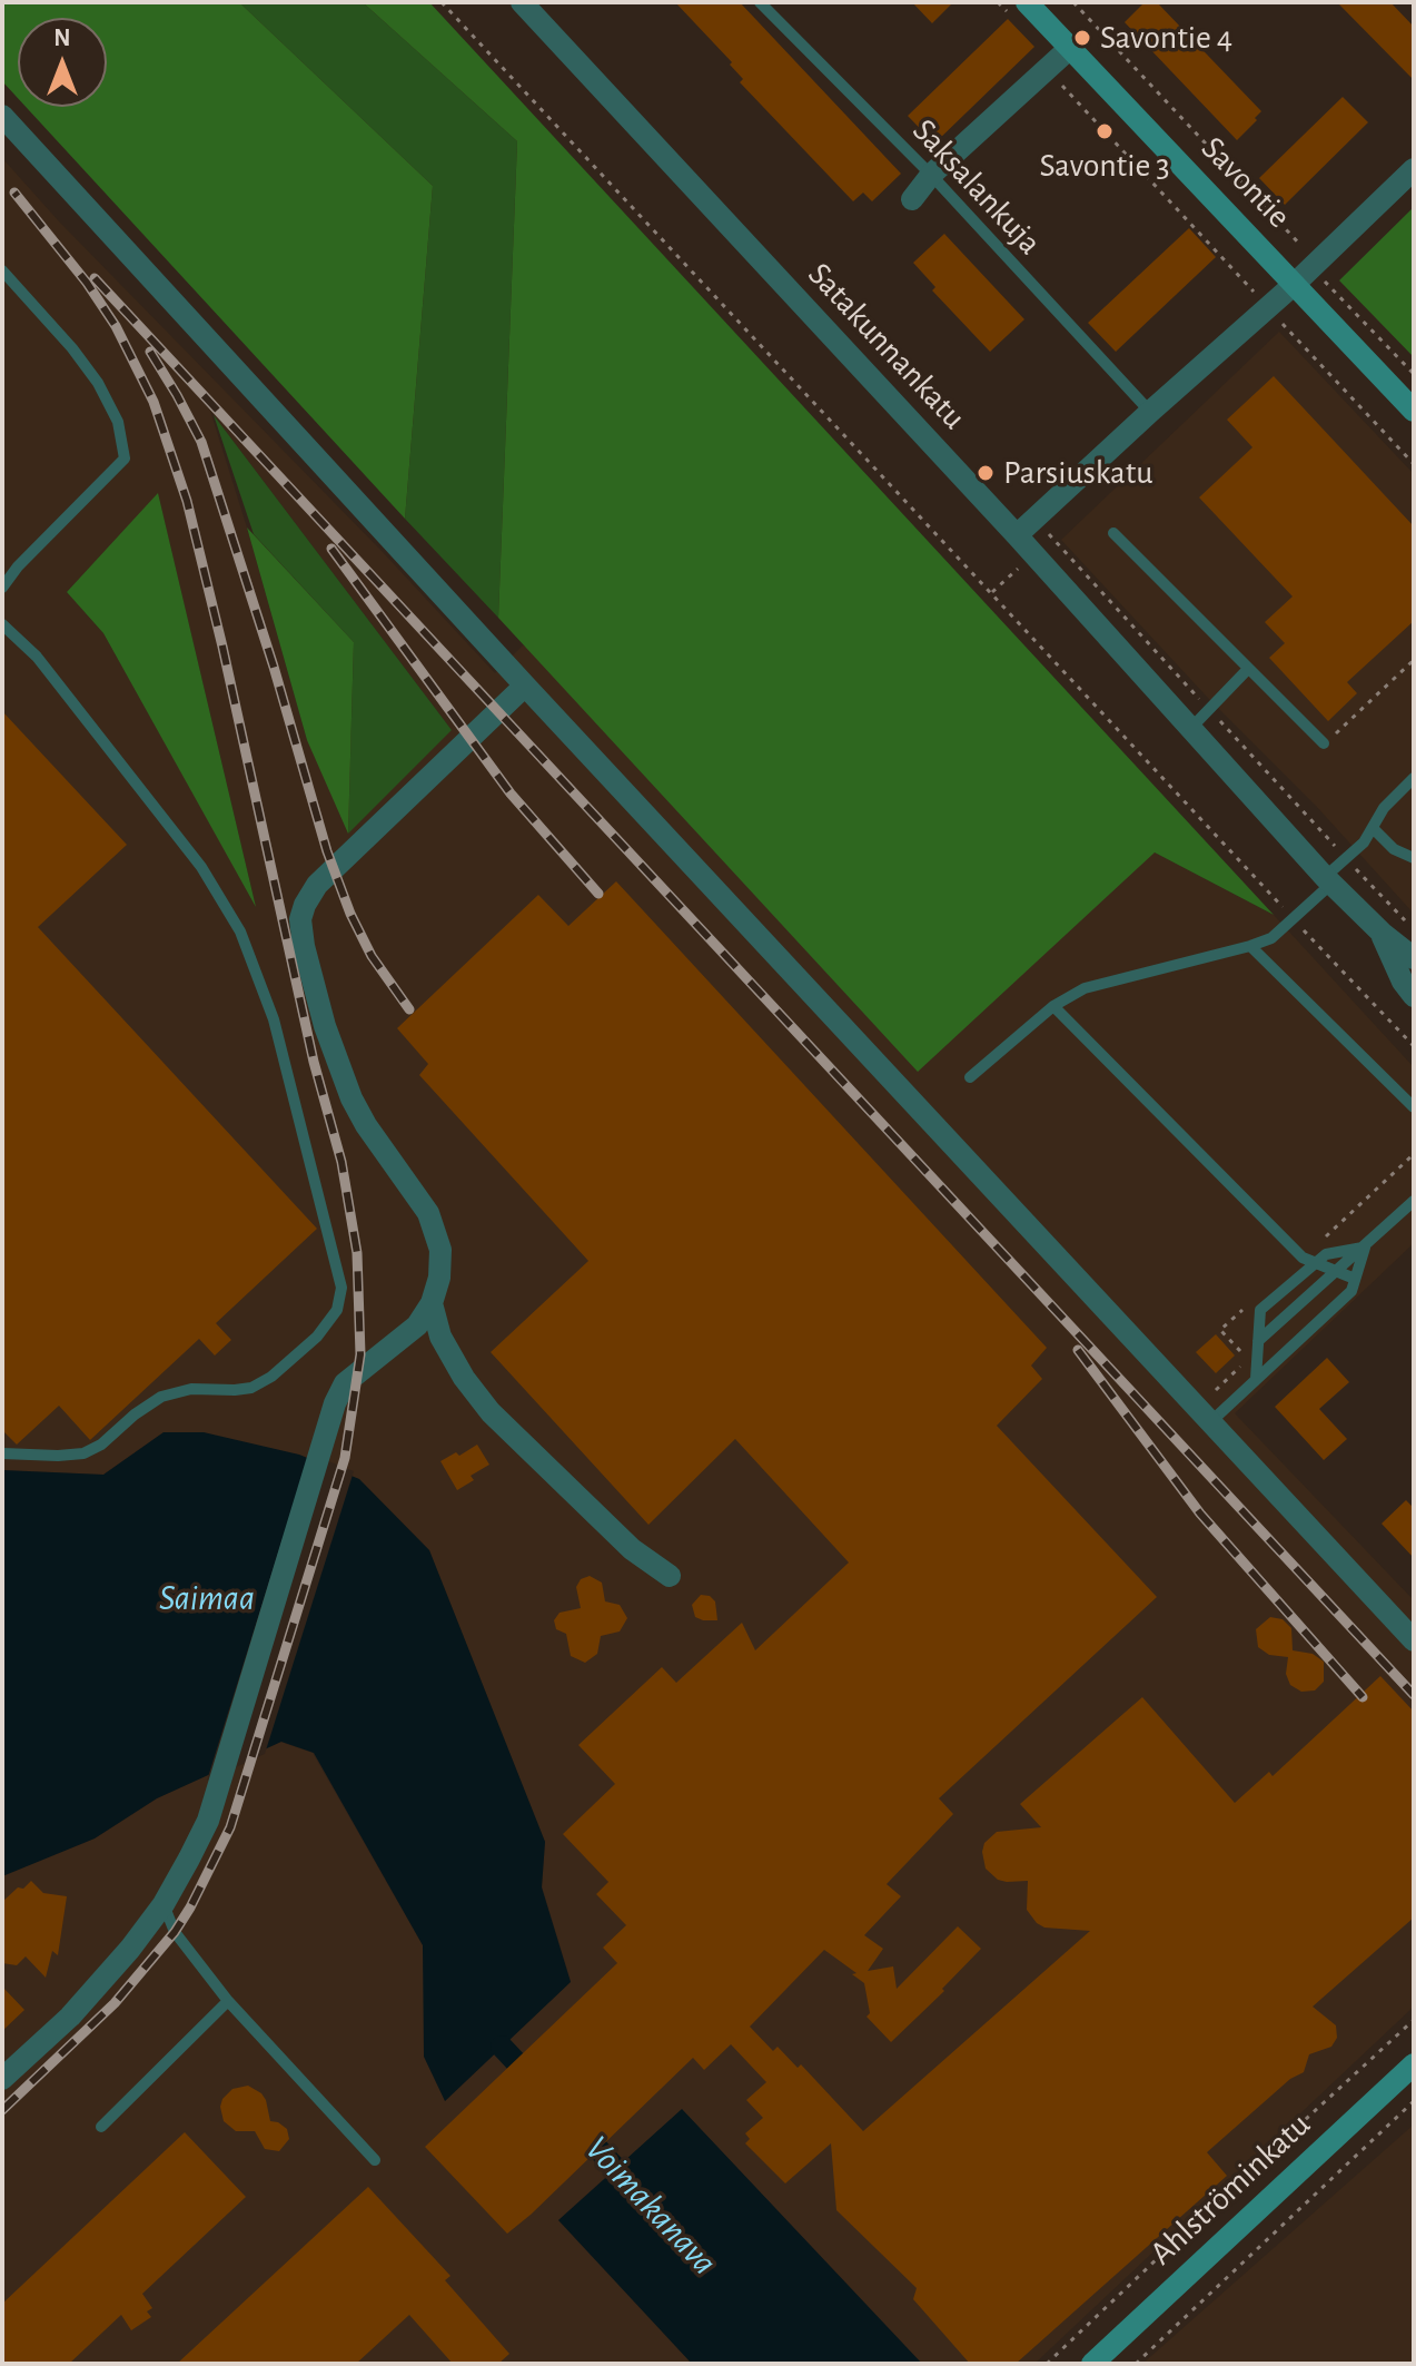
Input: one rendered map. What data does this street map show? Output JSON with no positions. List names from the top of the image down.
{
  "streets": {
    "street": ["Savontie", "Satakunnankatu", "Ahlströminkatu"],
    "lane": ["Saksalankuja"]
  },
  "water": ["Saimaa", "Voimakanava"],
  "places": ["Savontie 4", "Savontie 3", "Parsiuskatu"],
  "north": "top"
}
